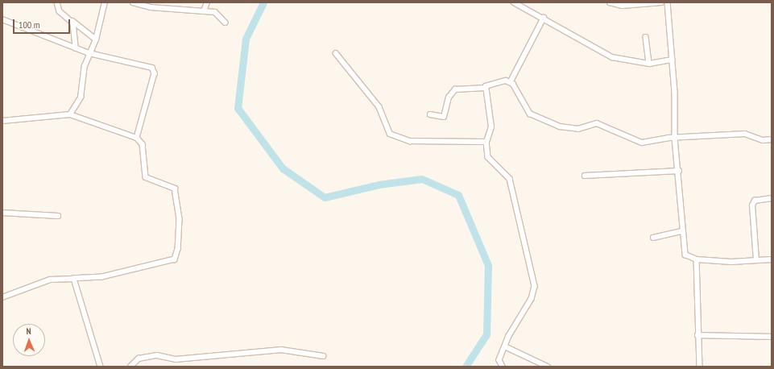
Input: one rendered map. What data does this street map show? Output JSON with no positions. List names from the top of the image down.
{
  "scale_bar": "100 m",
  "north": "top"
}
